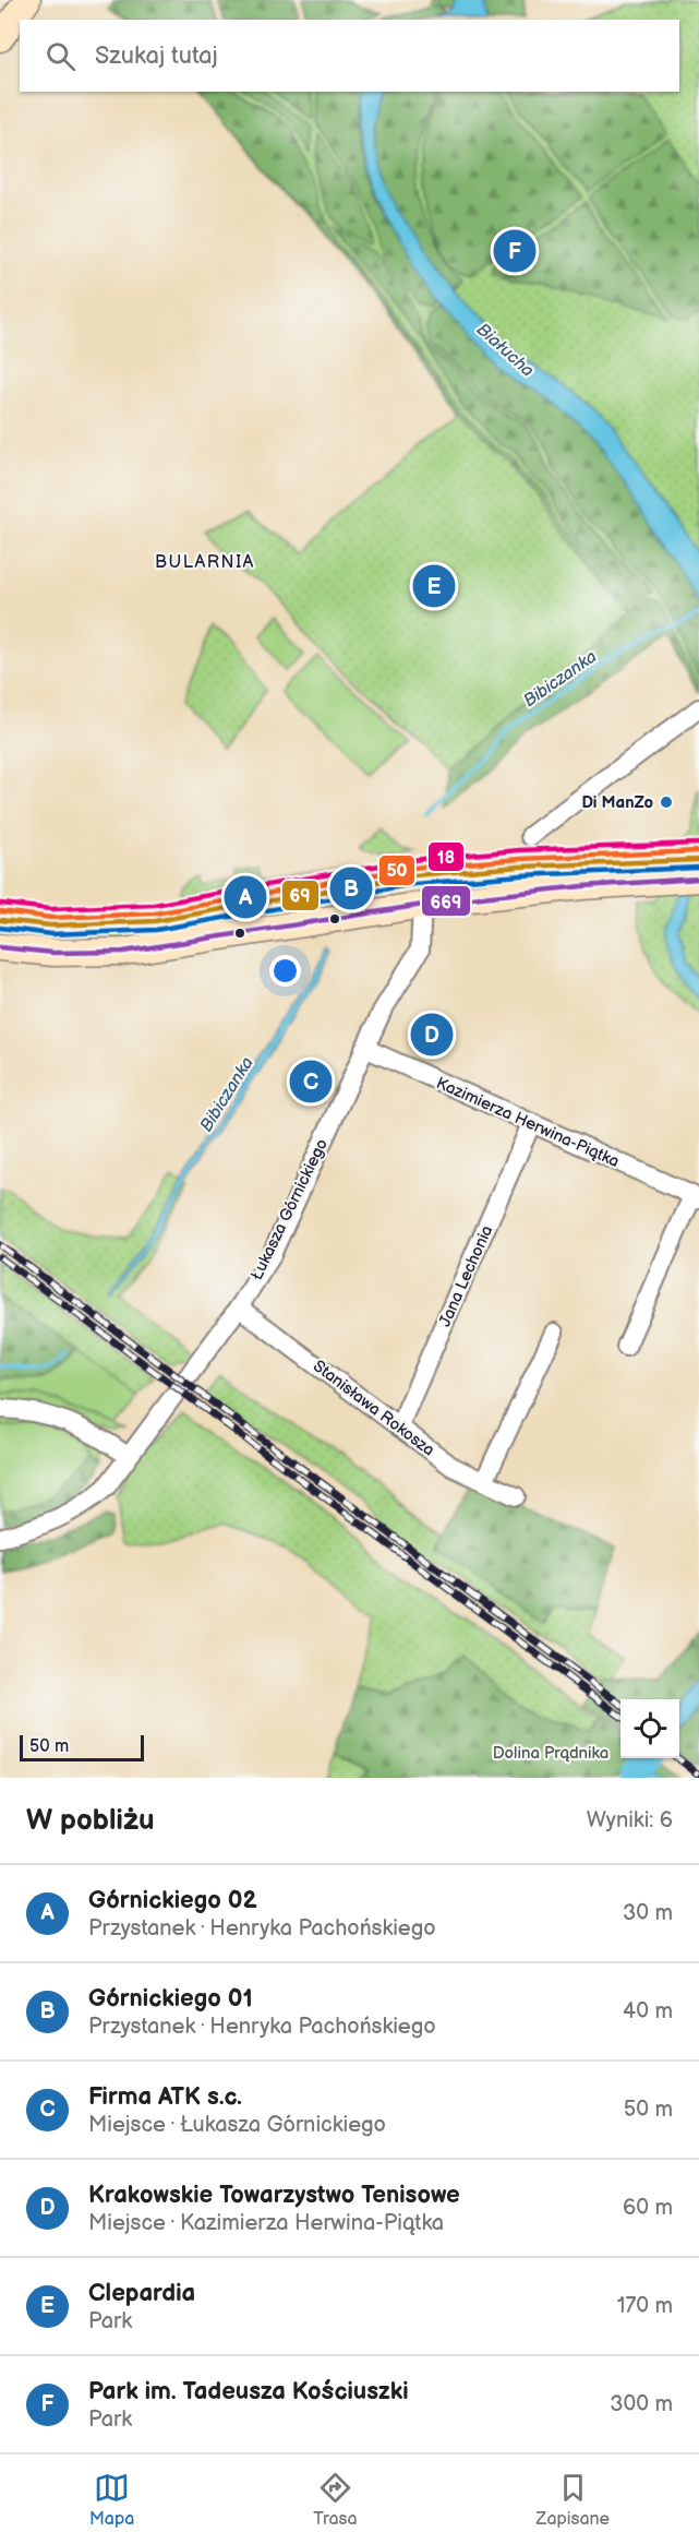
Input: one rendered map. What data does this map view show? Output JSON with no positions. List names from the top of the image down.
{
  "streets": {
    "street": [
      "Kazimierza Herwina-Piątka",
      "Łukasza Górnickiego",
      "Jana Lechonia",
      "Stanisława Rokosza"
    ]
  },
  "crossings": [
    ["Kazimierza Herwina-Piątka", "Łukasza Górnickiego"],
    ["Kazimierza Herwina-Piątka", "Jana Lechonia"],
    ["Łukasza Górnickiego", "Stanisława Rokosza"],
    ["Jana Lechonia", "Stanisława Rokosza"]
  ],
  "districts": ["BULARNIA"],
  "water": ["Białucha", "Bibiczanka"],
  "parks": ["Dolina Prądnika"],
  "places": ["Di ManZo"],
  "lines": [
    "transit line 18",
    "tram line 50",
    "transit line 69",
    "transit line 669"
  ],
  "scale_bar": "50 m",
  "page": {
    "search": "Szukaj tutaj",
    "pins": [
      "F",
      "E",
      "B",
      "A",
      "D",
      "C"
    ],
    "scale": "50 m",
    "heading": ["W pobliżu", "Wyniki: 6"],
    "list": [
      {
        "mark": "A",
        "name": "Górnickiego 02",
        "note": "Przystanek · Henryka Pachońskiego",
        "value": "30 m"
      },
      {
        "mark": "B",
        "name": "Górnickiego 01",
        "note": "Przystanek · Henryka Pachońskiego",
        "value": "40 m"
      },
      {
        "mark": "C",
        "name": "Firma ATK s.c.",
        "note": "Miejsce · Łukasza Górnickiego",
        "value": "50 m"
      },
      {
        "mark": "D",
        "name": "Krakowskie Towarzystwo Tenisowe",
        "note": "Miejsce · Kazimierza Herwina-Piątka",
        "value": "60 m"
      },
      {
        "mark": "E",
        "name": "Clepardia",
        "note": "Park",
        "value": "170 m"
      },
      {
        "mark": "F",
        "name": "Park im. Tadeusza Kościuszki",
        "note": "Park",
        "value": "300 m"
      }
    ],
    "nav": ["Mapa", "Trasa", "Zapisane"]
  }
}
